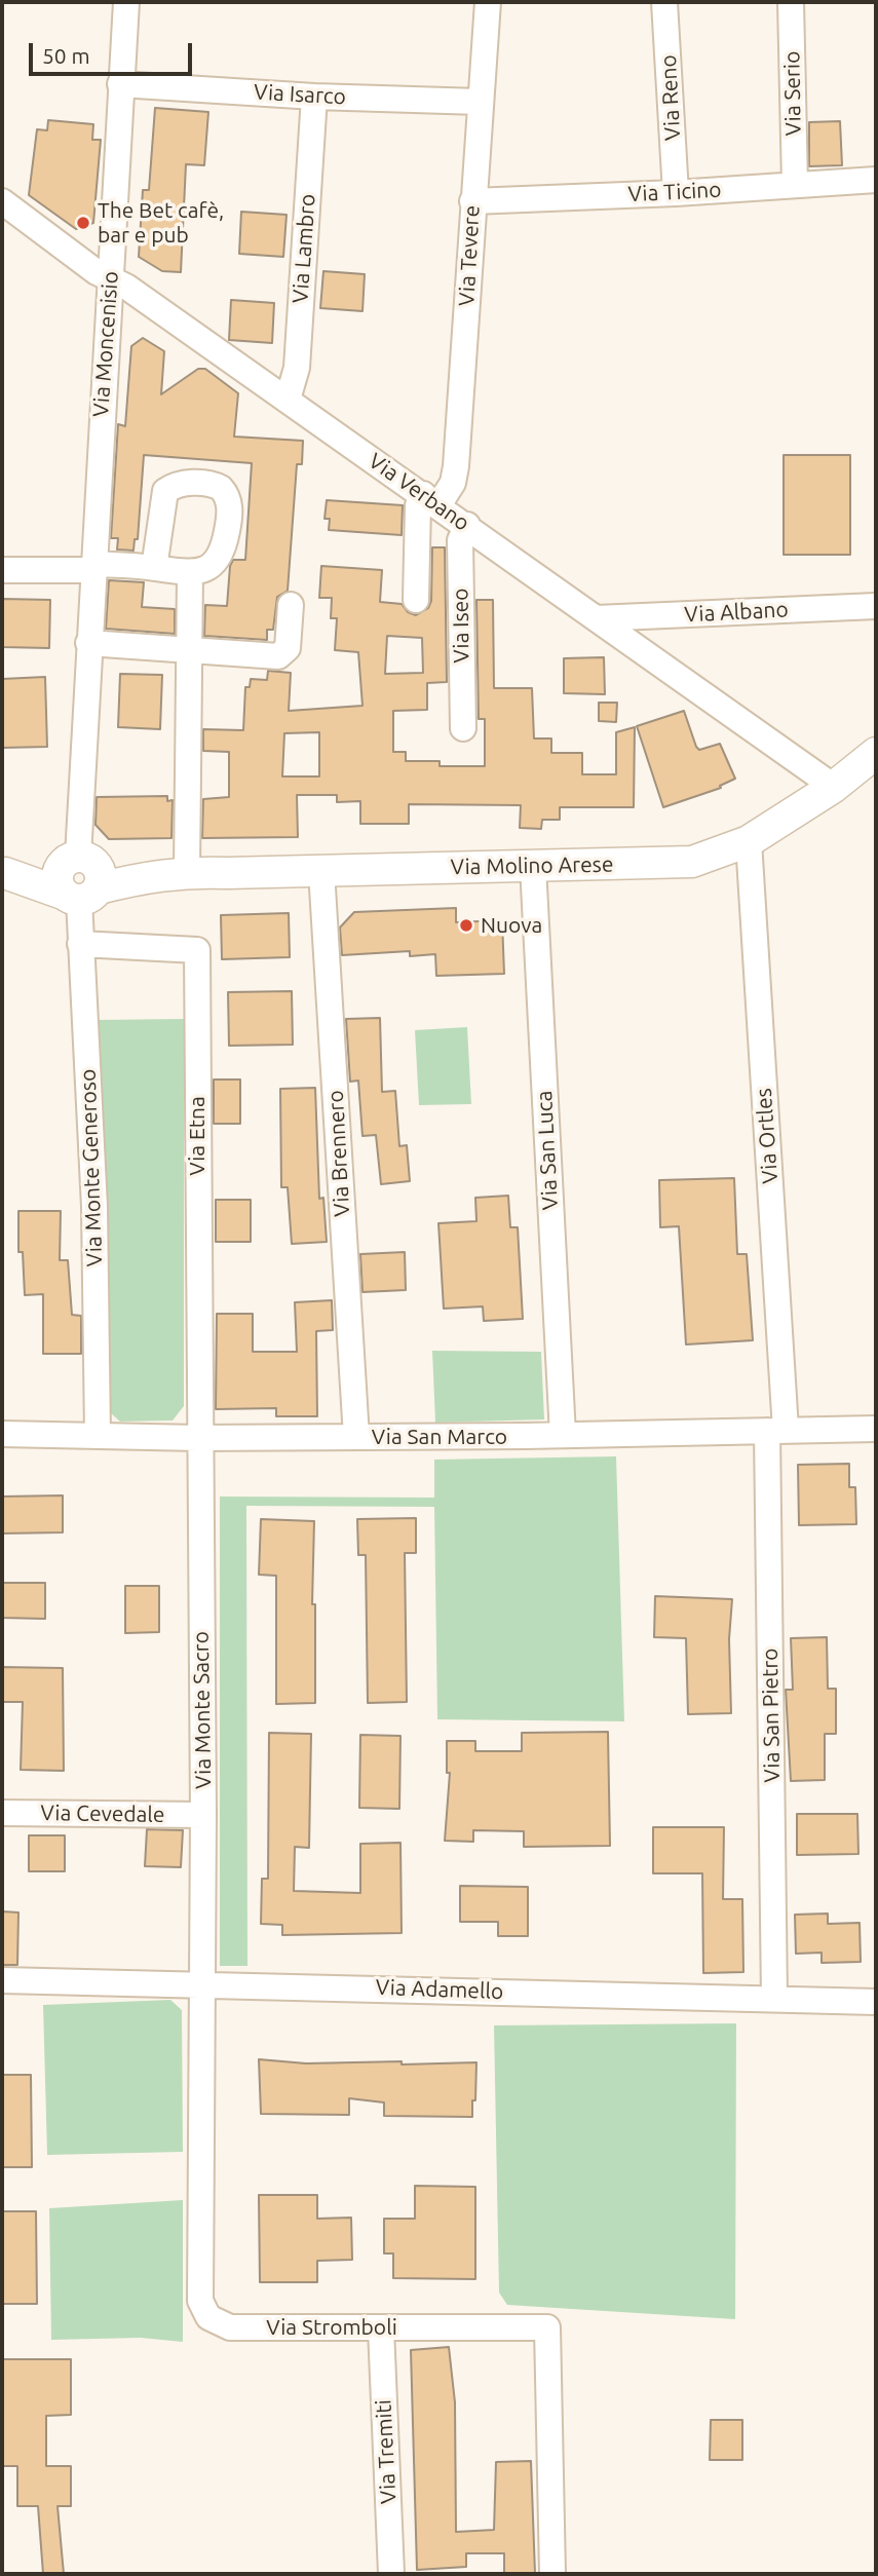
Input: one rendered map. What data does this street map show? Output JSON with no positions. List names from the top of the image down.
{
  "streets": {
    "street": [
      "Via Serio",
      "Via Isarco",
      "Via Reno",
      "Via Ticino",
      "Via Lambro",
      "Via Tevere",
      "Via Moncenisio",
      "Via Verbano",
      "Via Albano",
      "Via Iseo",
      "Via Molino Arese",
      "Via Etna",
      "Via Ortles",
      "Via San Luca",
      "Via Brennero",
      "Via Monte Generoso",
      "Via San Marco",
      "Via Monte Sacro",
      "Via San Pietro",
      "Via Cevedale",
      "Via Adamello",
      "Via Stromboli",
      "Via Tremiti"
    ]
  },
  "crossings": [
    ["Via Serio", "Via Ticino"],
    ["Via Isarco", "Via Lambro"],
    ["Via Isarco", "Via Tevere"],
    ["Via Isarco", "Via Moncenisio"],
    ["Via Reno", "Via Ticino"],
    ["Via Ticino", "Via Tevere"],
    ["Via Lambro", "Via Verbano"],
    ["Via Tevere", "Via Verbano"],
    ["Via Tevere", "Via Iseo"],
    ["Via Moncenisio", "Via Verbano"],
    ["Via Moncenisio", "Via Molino Arese"],
    ["Via Moncenisio", "Via Monte Generoso"],
    ["Via Verbano", "Via Albano"],
    ["Via Verbano", "Via Iseo"],
    ["Via Verbano", "Via Molino Arese"],
    ["Via Molino Arese", "Via Ortles"],
    ["Via Molino Arese", "Via San Luca"],
    ["Via Molino Arese", "Via Brennero"],
    ["Via Molino Arese", "Via Monte Generoso"],
    ["Via Etna", "Via Monte Generoso"],
    ["Via Etna", "Via San Marco"],
    ["Via Etna", "Via Monte Sacro"],
    ["Via Ortles", "Via San Marco"],
    ["Via Ortles", "Via San Pietro"],
    ["Via San Luca", "Via San Marco"],
    ["Via Brennero", "Via San Marco"],
    ["Via Monte Generoso", "Via San Marco"],
    ["Via San Marco", "Via Monte Sacro"],
    ["Via San Marco", "Via San Pietro"],
    ["Via Monte Sacro", "Via Cevedale"],
    ["Via Monte Sacro", "Via Adamello"],
    ["Via Monte Sacro", "Via Stromboli"],
    ["Via San Pietro", "Via Adamello"],
    ["Via Adamello", "Via Stromboli"],
    ["Via Stromboli", "Via Tremiti"]
  ],
  "places": ["The Bet cafè, bar e pub", "Nuova"],
  "scale_bar": "50 m"
}
